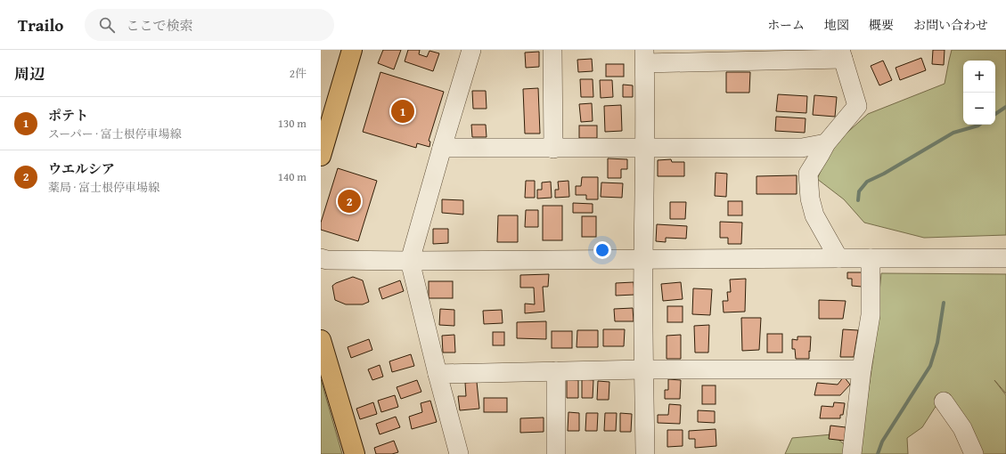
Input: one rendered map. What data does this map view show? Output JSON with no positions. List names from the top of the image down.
{
  "page": {
    "header": "Trailo",
    "search": "ここで検索",
    "nav": [
      "ホーム",
      "地図",
      "概要",
      "お問い合わせ"
    ],
    "heading": ["周辺", "2件"],
    "map_buttons": ["+", "−"],
    "list": [
      {
        "mark": "1",
        "name": "ポテト",
        "note": "スーパー · 富士根停車場線",
        "value": "130 m"
      },
      {
        "mark": "2",
        "name": "ウエルシア",
        "note": "薬局 · 富士根停車場線",
        "value": "140 m"
      }
    ],
    "pins": ["1", "2"]
  }
}
